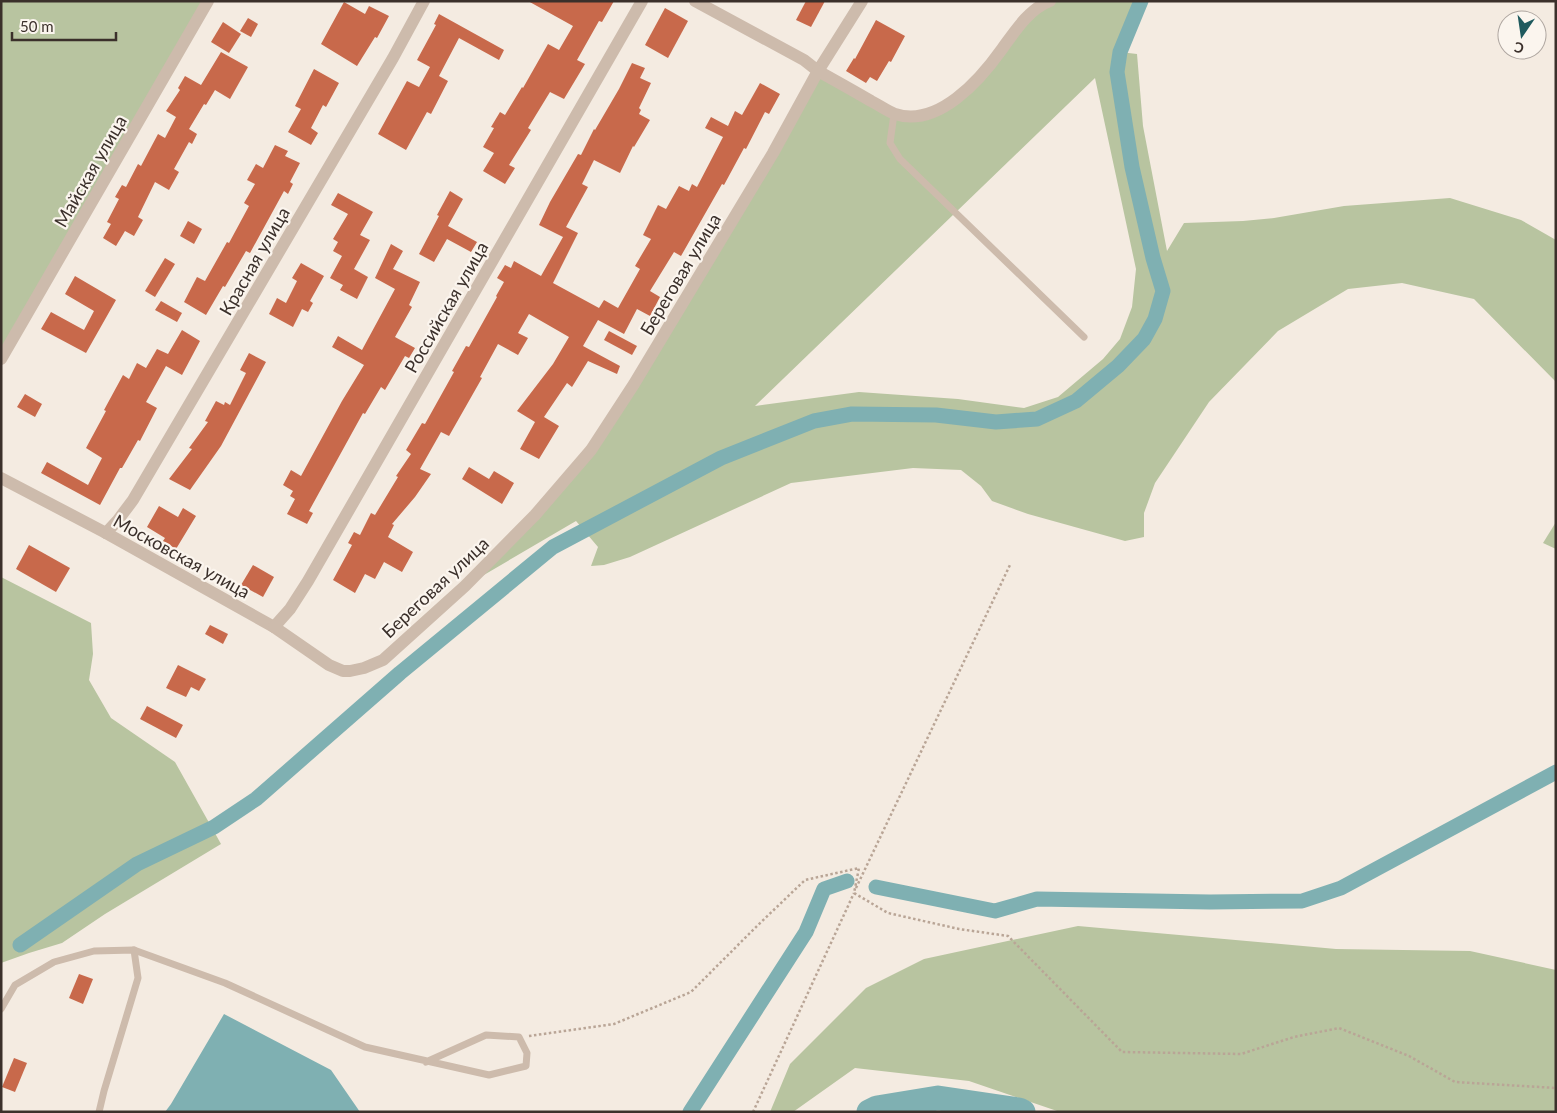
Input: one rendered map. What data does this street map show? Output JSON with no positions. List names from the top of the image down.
{
  "streets": {
    "street": [
      "Майская улица",
      "Красная улица",
      "Береговая улица",
      "Российская улица",
      "Московская улица"
    ]
  },
  "crossings": [
    ["Красная улица", "Московская улица"],
    ["Береговая улица", "Московская улица"],
    ["Российская улица", "Московская улица"]
  ],
  "scale_bar": "50 m",
  "north": "bottom"
}
